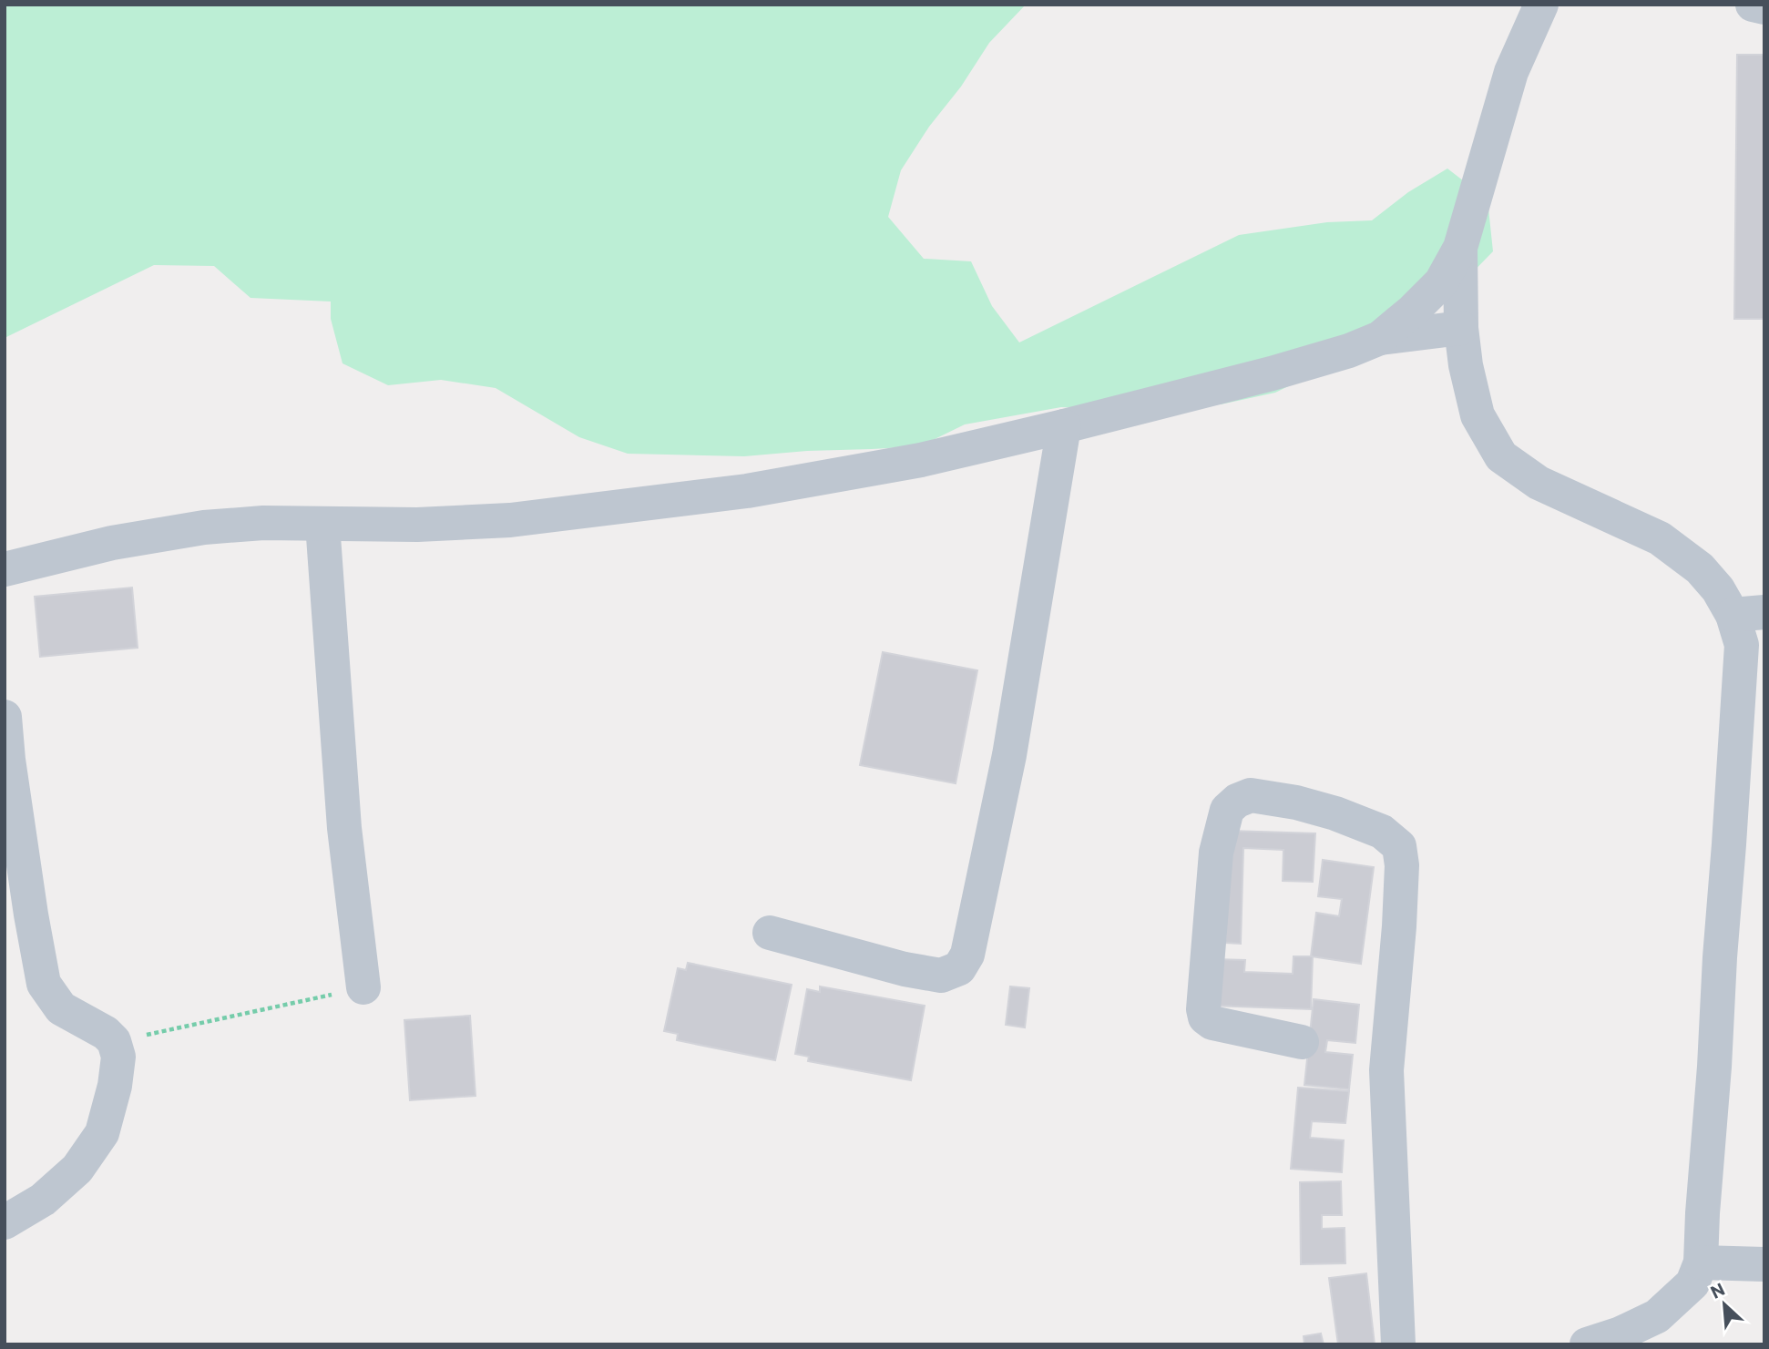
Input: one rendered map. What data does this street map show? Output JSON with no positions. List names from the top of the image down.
{
  "north": "top left"
}
